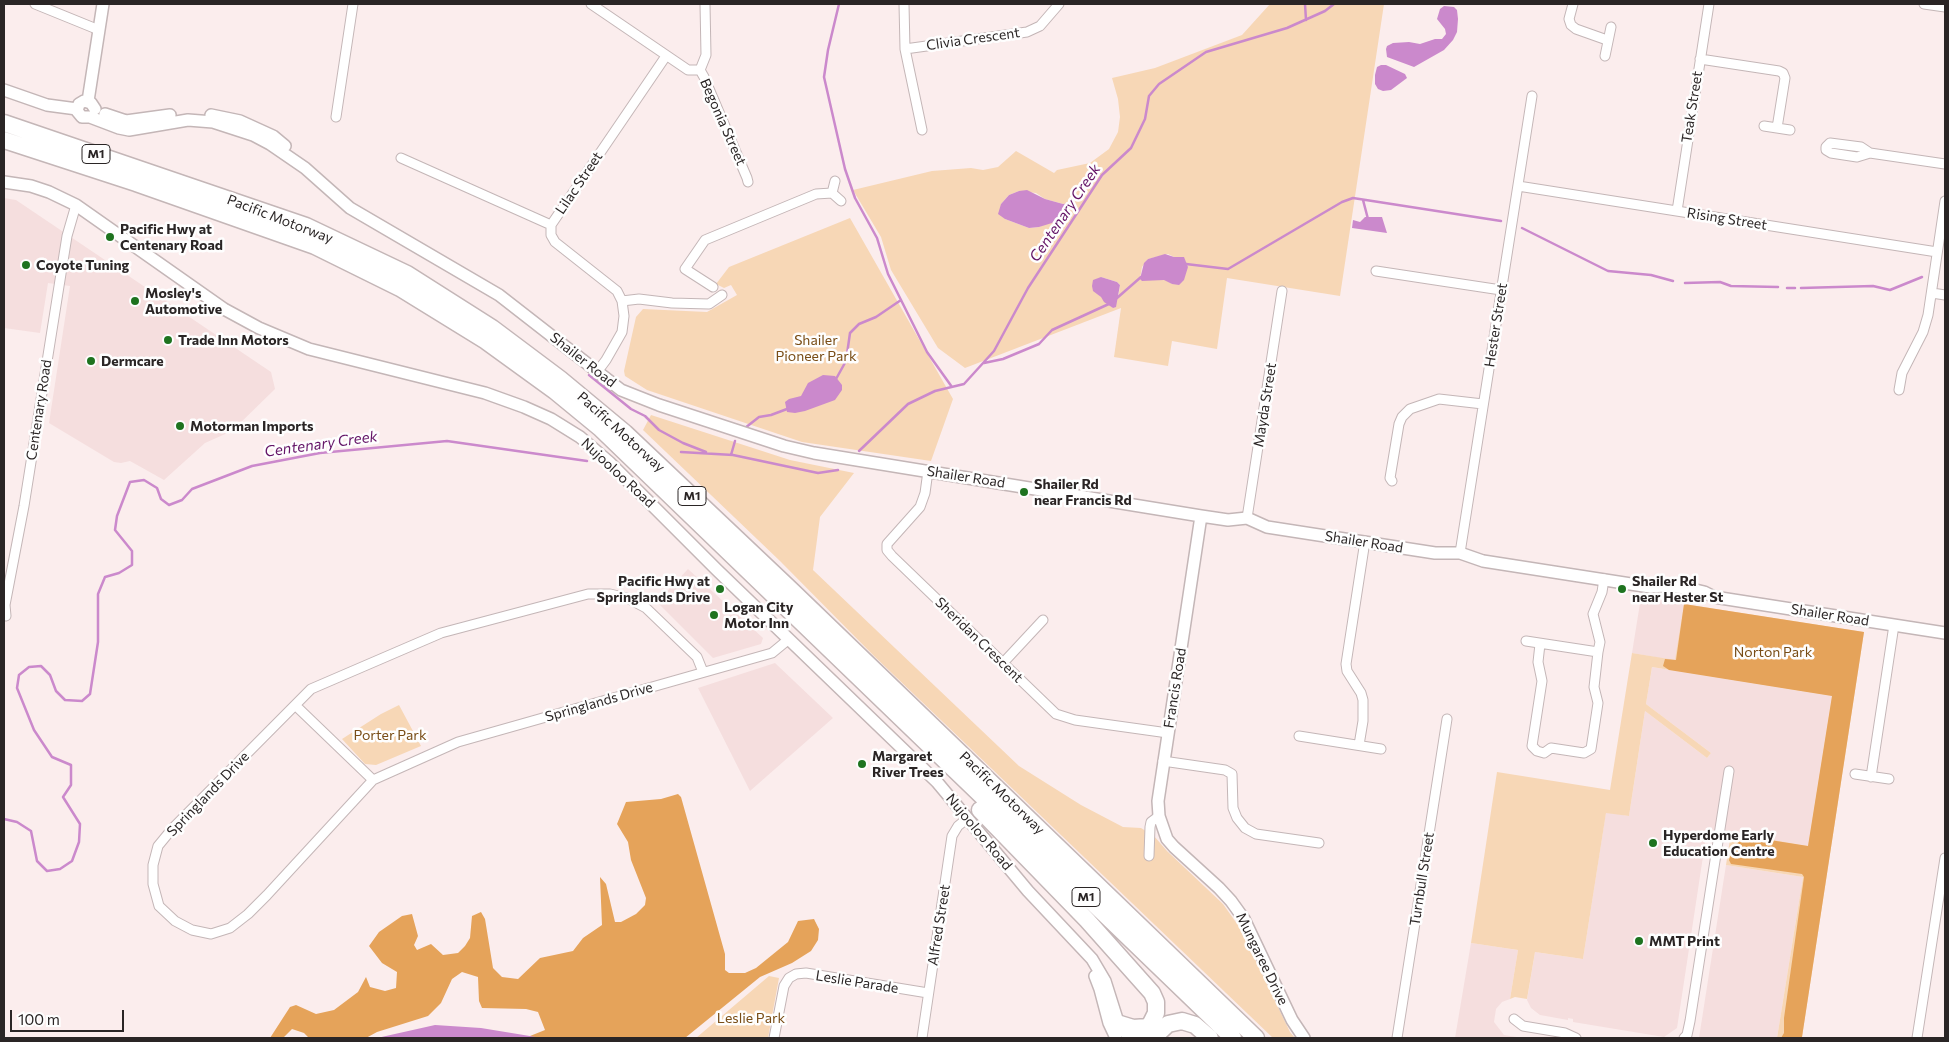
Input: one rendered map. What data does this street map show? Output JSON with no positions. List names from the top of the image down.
{
  "streets": {
    "highway": ["M1", "Pacific Motorway"],
    "street": [
      "Clivia Crescent",
      "Teak Street",
      "Begonia Street",
      "Lilac Street",
      "Rising Street",
      "Hester Street",
      "Shailer Road",
      "Mayda Street",
      "Centenary Road",
      "Nujooloo Road",
      "Sheridan Crescent",
      "Francis Road",
      "Springlands Drive",
      "Turnbull Street",
      "Alfred Street",
      "Mungaree Drive",
      "Leslie Parade"
    ]
  },
  "crossings": [
    ["Teak Street", "Rising Street"],
    ["Rising Street", "Hester Street"],
    ["Hester Street", "Shailer Road"],
    ["Shailer Road", "Mayda Street"],
    ["Shailer Road", "Sheridan Crescent"],
    ["Shailer Road", "Francis Road"],
    ["Centenary Road", "Nujooloo Road"],
    ["Nujooloo Road", "Springlands Drive"],
    ["Nujooloo Road", "Alfred Street"],
    ["Sheridan Crescent", "Francis Road"],
    ["Francis Road", "Mungaree Drive"],
    ["Alfred Street", "Leslie Parade"]
  ],
  "water": ["Centenary Creek"],
  "parks": [
    "Shailer Pioneer Park",
    "Norton Park",
    "Porter Park",
    "Leslie Park"
  ],
  "places": [
    "Pacific Hwy at Centenary Road",
    "Coyote Tuning",
    "Mosley's Automotive",
    "Trade Inn Motors",
    "Dermcare",
    "Motorman Imports",
    "Shailer Rd near Francis Rd",
    "Pacific Hwy at Springlands Drive",
    "Shailer Rd near Hester St",
    "Logan City Motor Inn",
    "Margaret River Trees",
    "Hyperdome Early Education Centre",
    "MMT Print"
  ],
  "scale_bar": "100 m"
}
